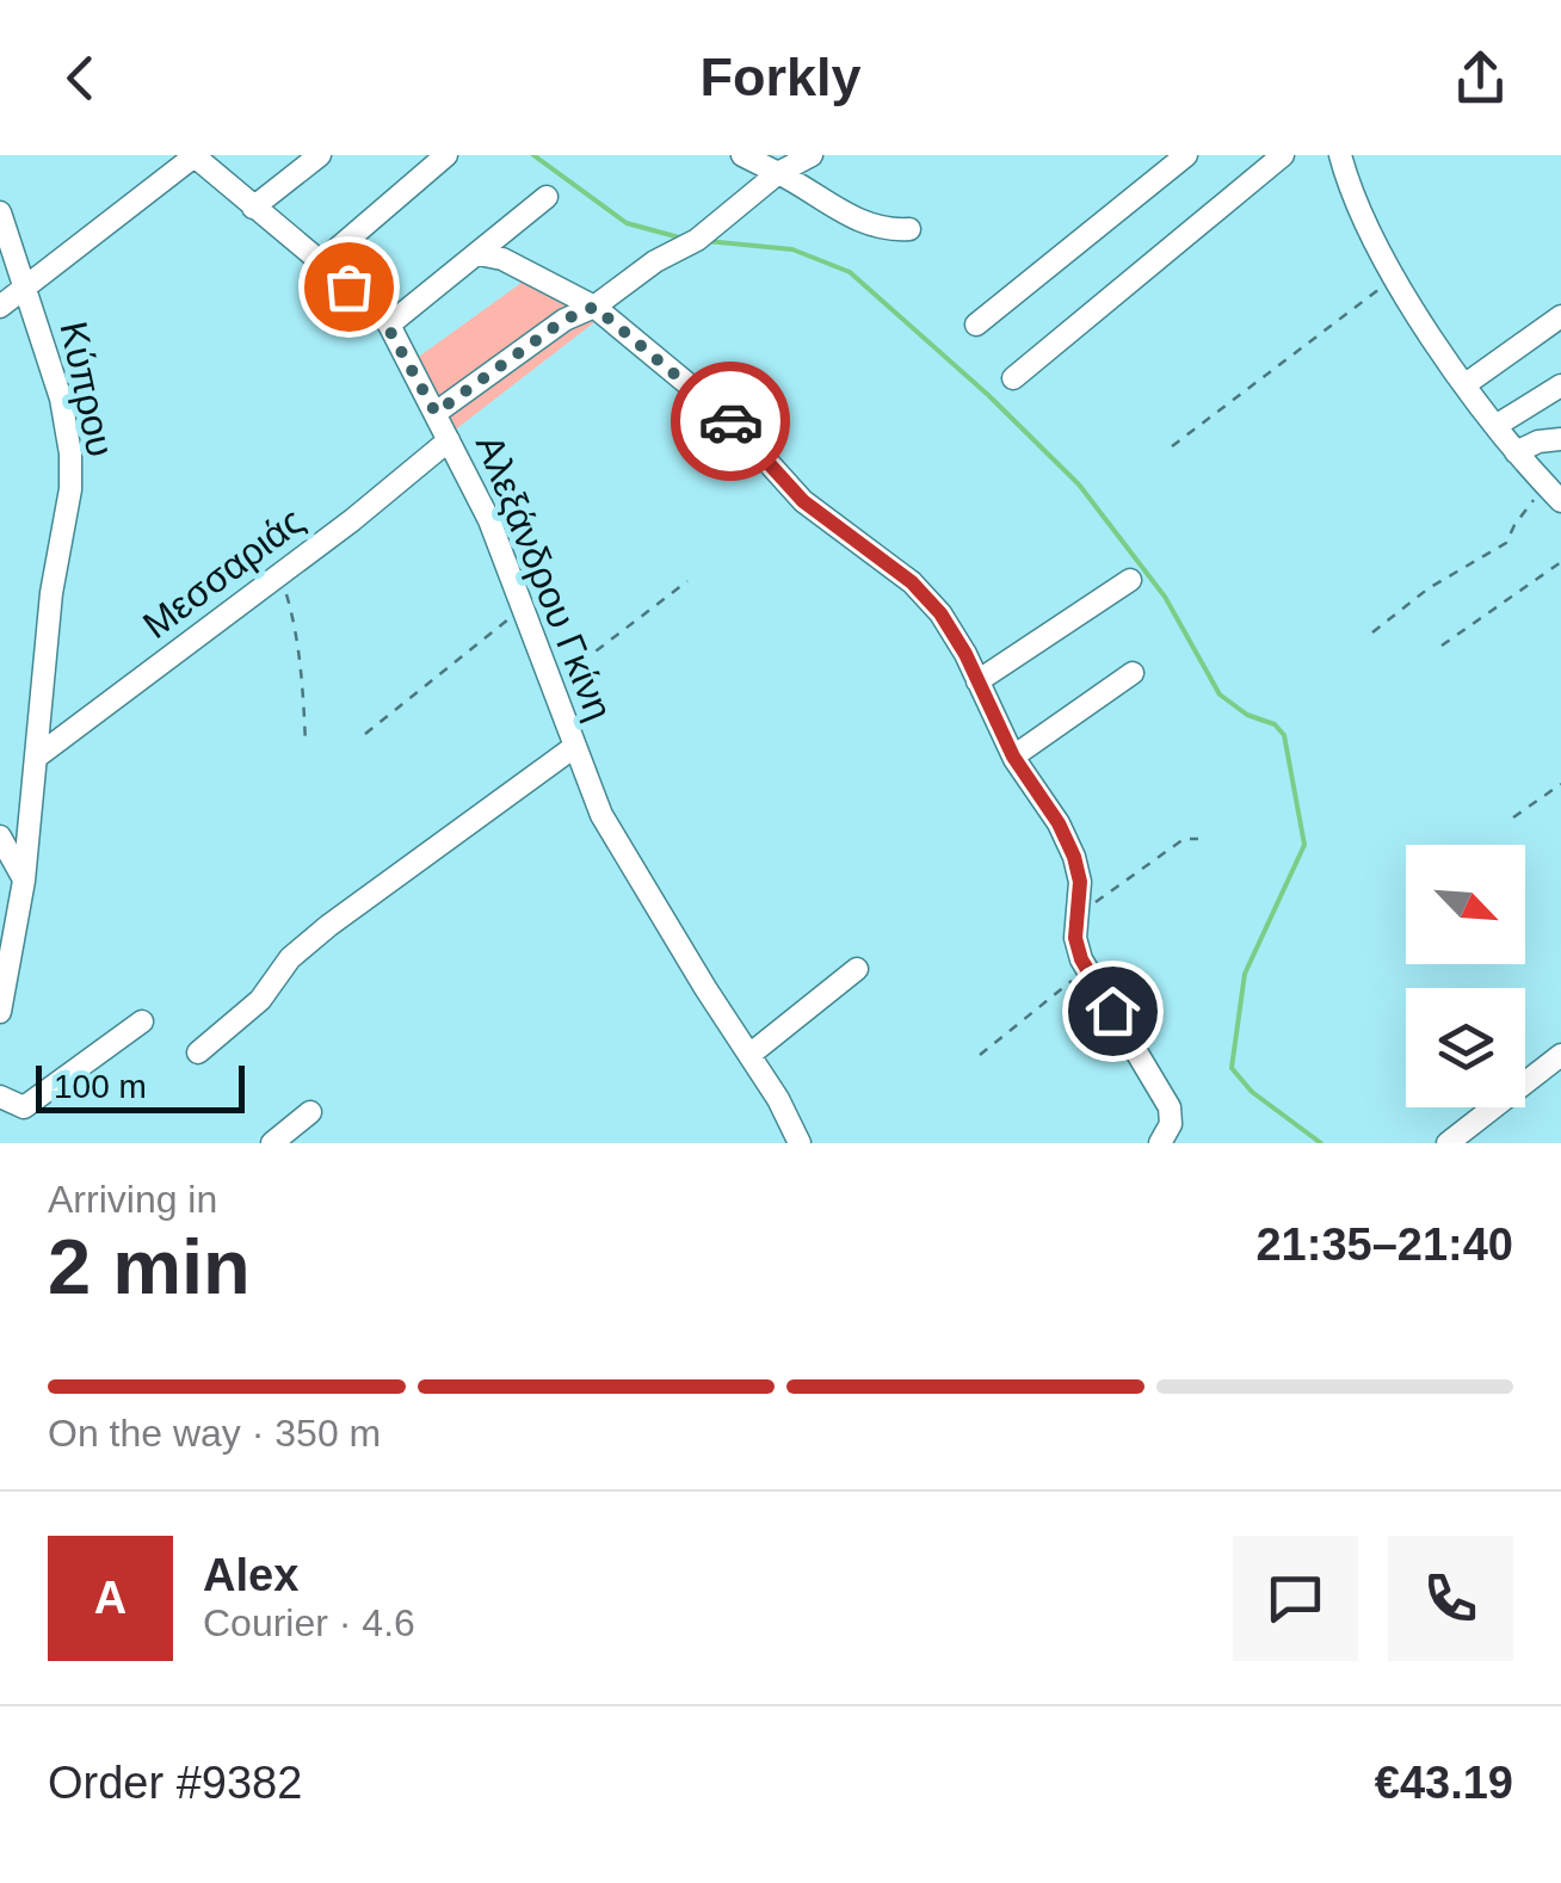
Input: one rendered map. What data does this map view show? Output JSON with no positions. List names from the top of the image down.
{
  "streets": {
    "street": ["Κύπρου", "Μεσσαριάς", "Αλεξάνδρου Γκίνη"]
  },
  "crossings": [
    ["Κύπρου", "Μεσσαριάς"],
    ["Μεσσαριάς", "Αλεξάνδρου Γκίνη"]
  ],
  "scale_bar": "100 m",
  "north": "bottom right",
  "page": {
    "header": "Forkly",
    "scale": "100 m",
    "heading": ["2 min", "Arriving in", "21:35–21:40"],
    "panel": [
      "Alex",
      "Courier · 4.6",
      "Order #9382",
      "€43.19"
    ],
    "bar": "On the way · 350 m",
    "round": "A"
  }
}
